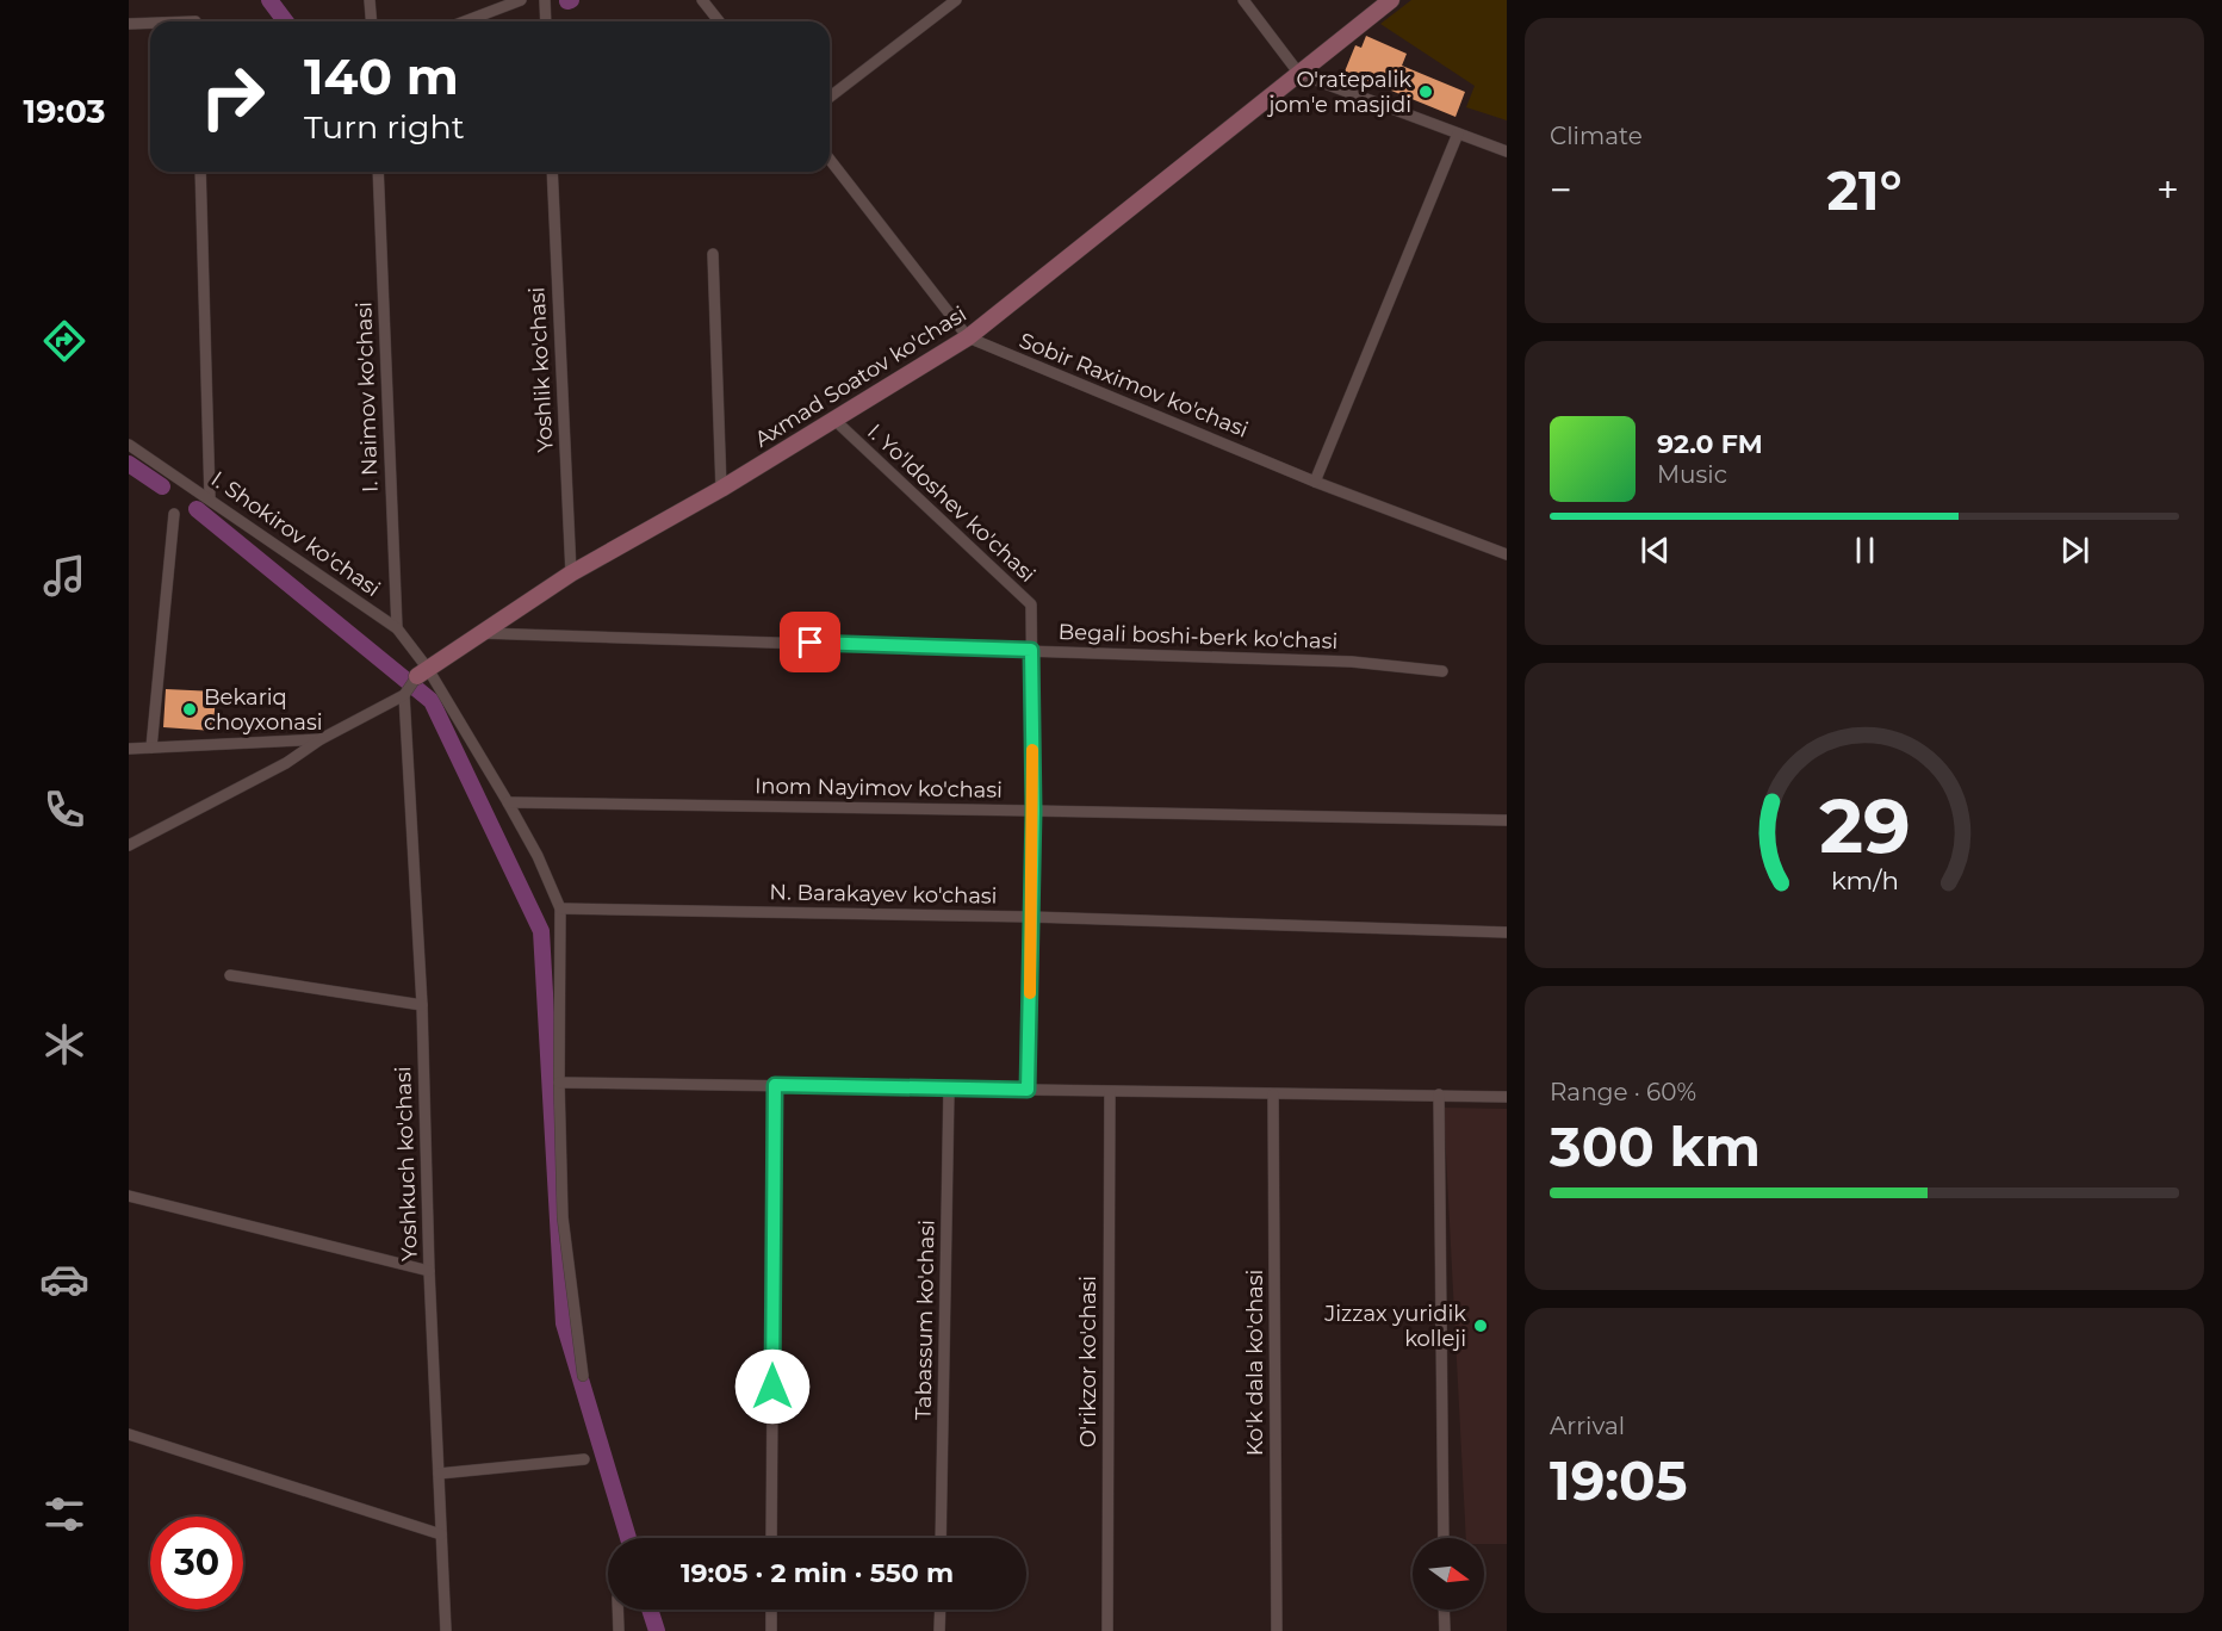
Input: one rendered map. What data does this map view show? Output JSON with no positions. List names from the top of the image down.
{
  "streets": {
    "street": [
      "Yoshlik ko'chasi",
      "Axmad Soatov ko'chasi",
      "Sobir Raximov ko'chasi",
      "I. Naimov ko'chasi",
      "I. Yo'ldoshev ko'chasi",
      "I. Shokirov ko'chasi",
      "Begali boshi-berk ko'chasi",
      "Inom Nayimov ko'chasi",
      "N. Barakayev ko'chasi",
      "Yoshkuch ko'chasi",
      "Tabassum ko'chasi",
      "O'rikzor ko'chasi",
      "Ko'k dala ko'chasi"
    ]
  },
  "crossings": [
    ["Yoshlik ko'chasi", "Axmad Soatov ko'chasi"],
    ["Axmad Soatov ko'chasi", "Sobir Raximov ko'chasi"],
    ["Axmad Soatov ko'chasi", "I. Yo'ldoshev ko'chasi"],
    ["Axmad Soatov ko'chasi", "I. Shokirov ko'chasi"],
    ["Axmad Soatov ko'chasi", "Begali boshi-berk ko'chasi"],
    ["Axmad Soatov ko'chasi", "Yoshkuch ko'chasi"],
    ["I. Naimov ko'chasi", "I. Shokirov ko'chasi"],
    ["I. Yo'ldoshev ko'chasi", "Begali boshi-berk ko'chasi"],
    ["I. Yo'ldoshev ko'chasi", "Inom Nayimov ko'chasi"],
    ["I. Yo'ldoshev ko'chasi", "N. Barakayev ko'chasi"],
    ["I. Shokirov ko'chasi", "Inom Nayimov ko'chasi"],
    ["I. Shokirov ko'chasi", "N. Barakayev ko'chasi"],
    ["I. Shokirov ko'chasi", "Yoshkuch ko'chasi"]
  ],
  "places": ["O'ratepalik jom'e masjidi", "Bekariq choyxonasi", "Jizzax yuridik kolleji"],
  "north": "right",
  "page": {
    "tabs": "19:03",
    "tile": [
      "Climate",
      ["Range · 60%", "300 km"],
      ["Arrival", "19:05"]
    ],
    "turn": ["140 m", "Turn right"],
    "heat": ["−", "21°", "+"],
    "song": ["92.0 FM", "Music"],
    "limit": "30",
    "trip": "19:05 · 2 min · 550 m",
    "gauge": ["29", "km/h"]
  }
}
